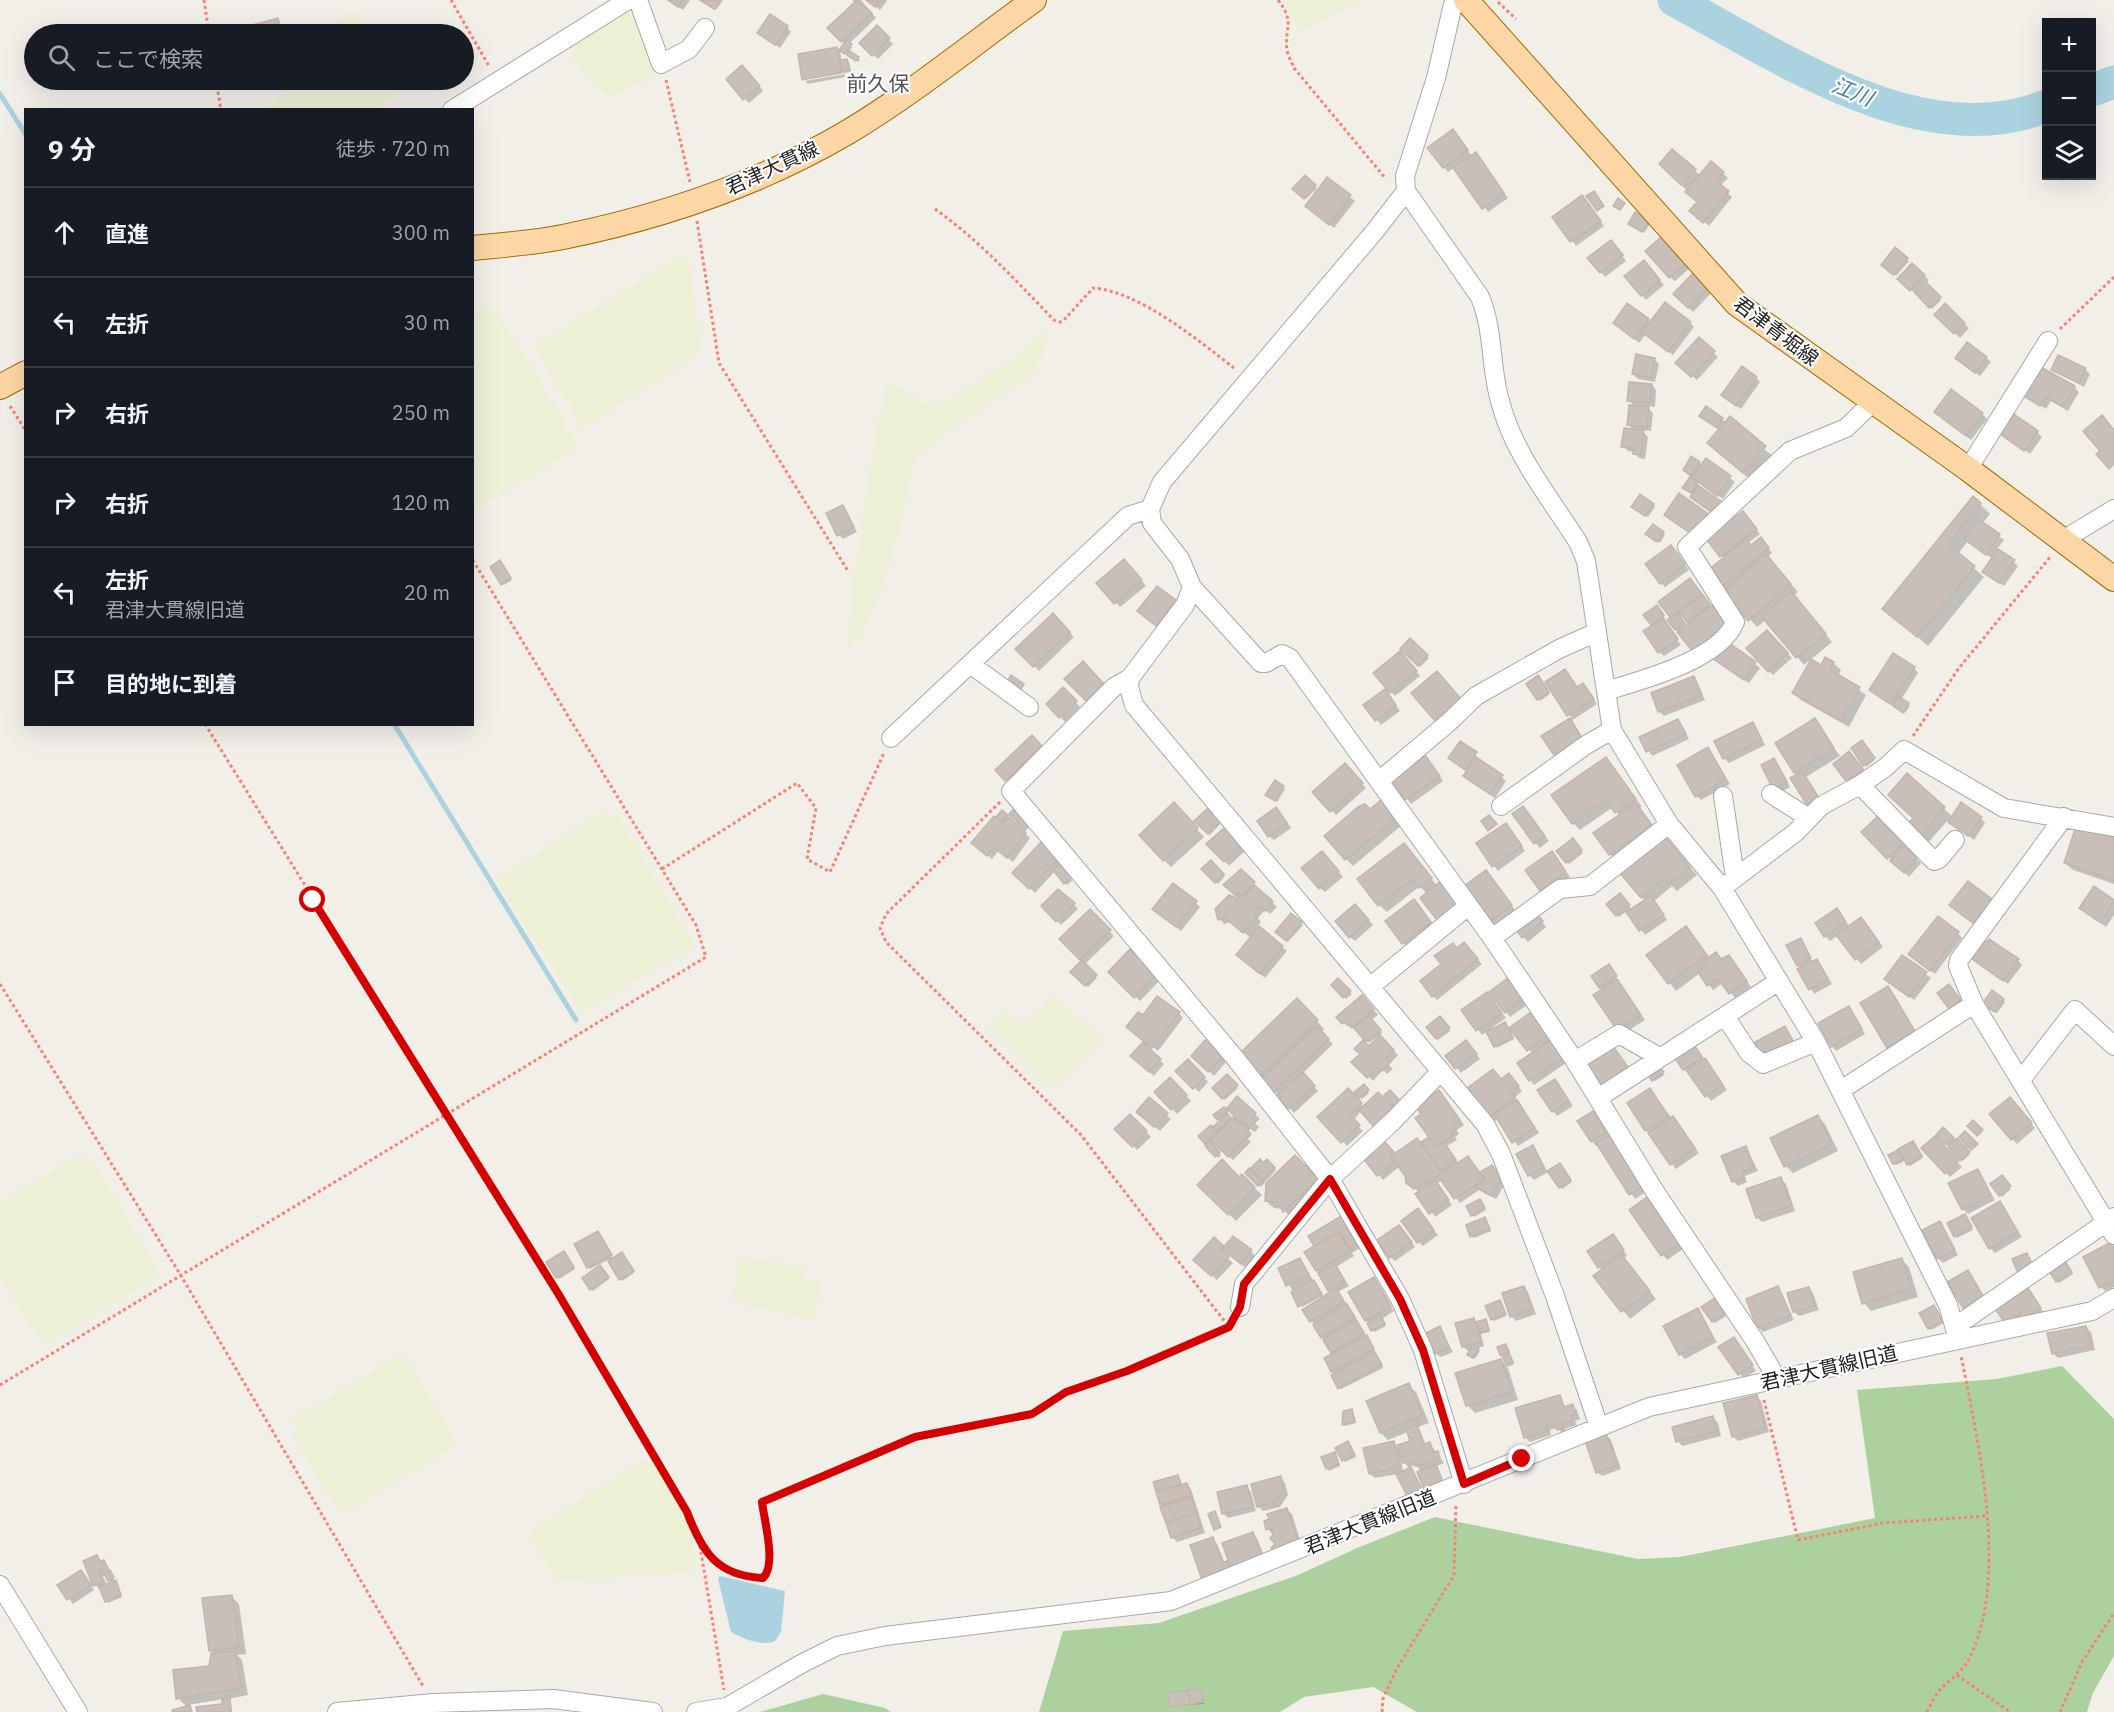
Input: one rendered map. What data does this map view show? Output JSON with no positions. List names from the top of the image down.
{
  "streets": {
    "main road": ["君津大貫線", "君津青堀線"],
    "street": ["君津大貫線旧道"]
  },
  "districts": ["前久保"],
  "water": ["江川"],
  "page": {
    "map_buttons": ["+", "−"],
    "search": "ここで検索",
    "heading": ["9 分", "徒歩 · 720 m"],
    "list": [
      ["直進", "300 m"],
      ["左折", "30 m"],
      ["右折", "250 m"],
      ["右折", "120 m"],
      ["左折", "君津大貫線旧道", "20 m"],
      "目的地に到着"
    ]
  }
}
